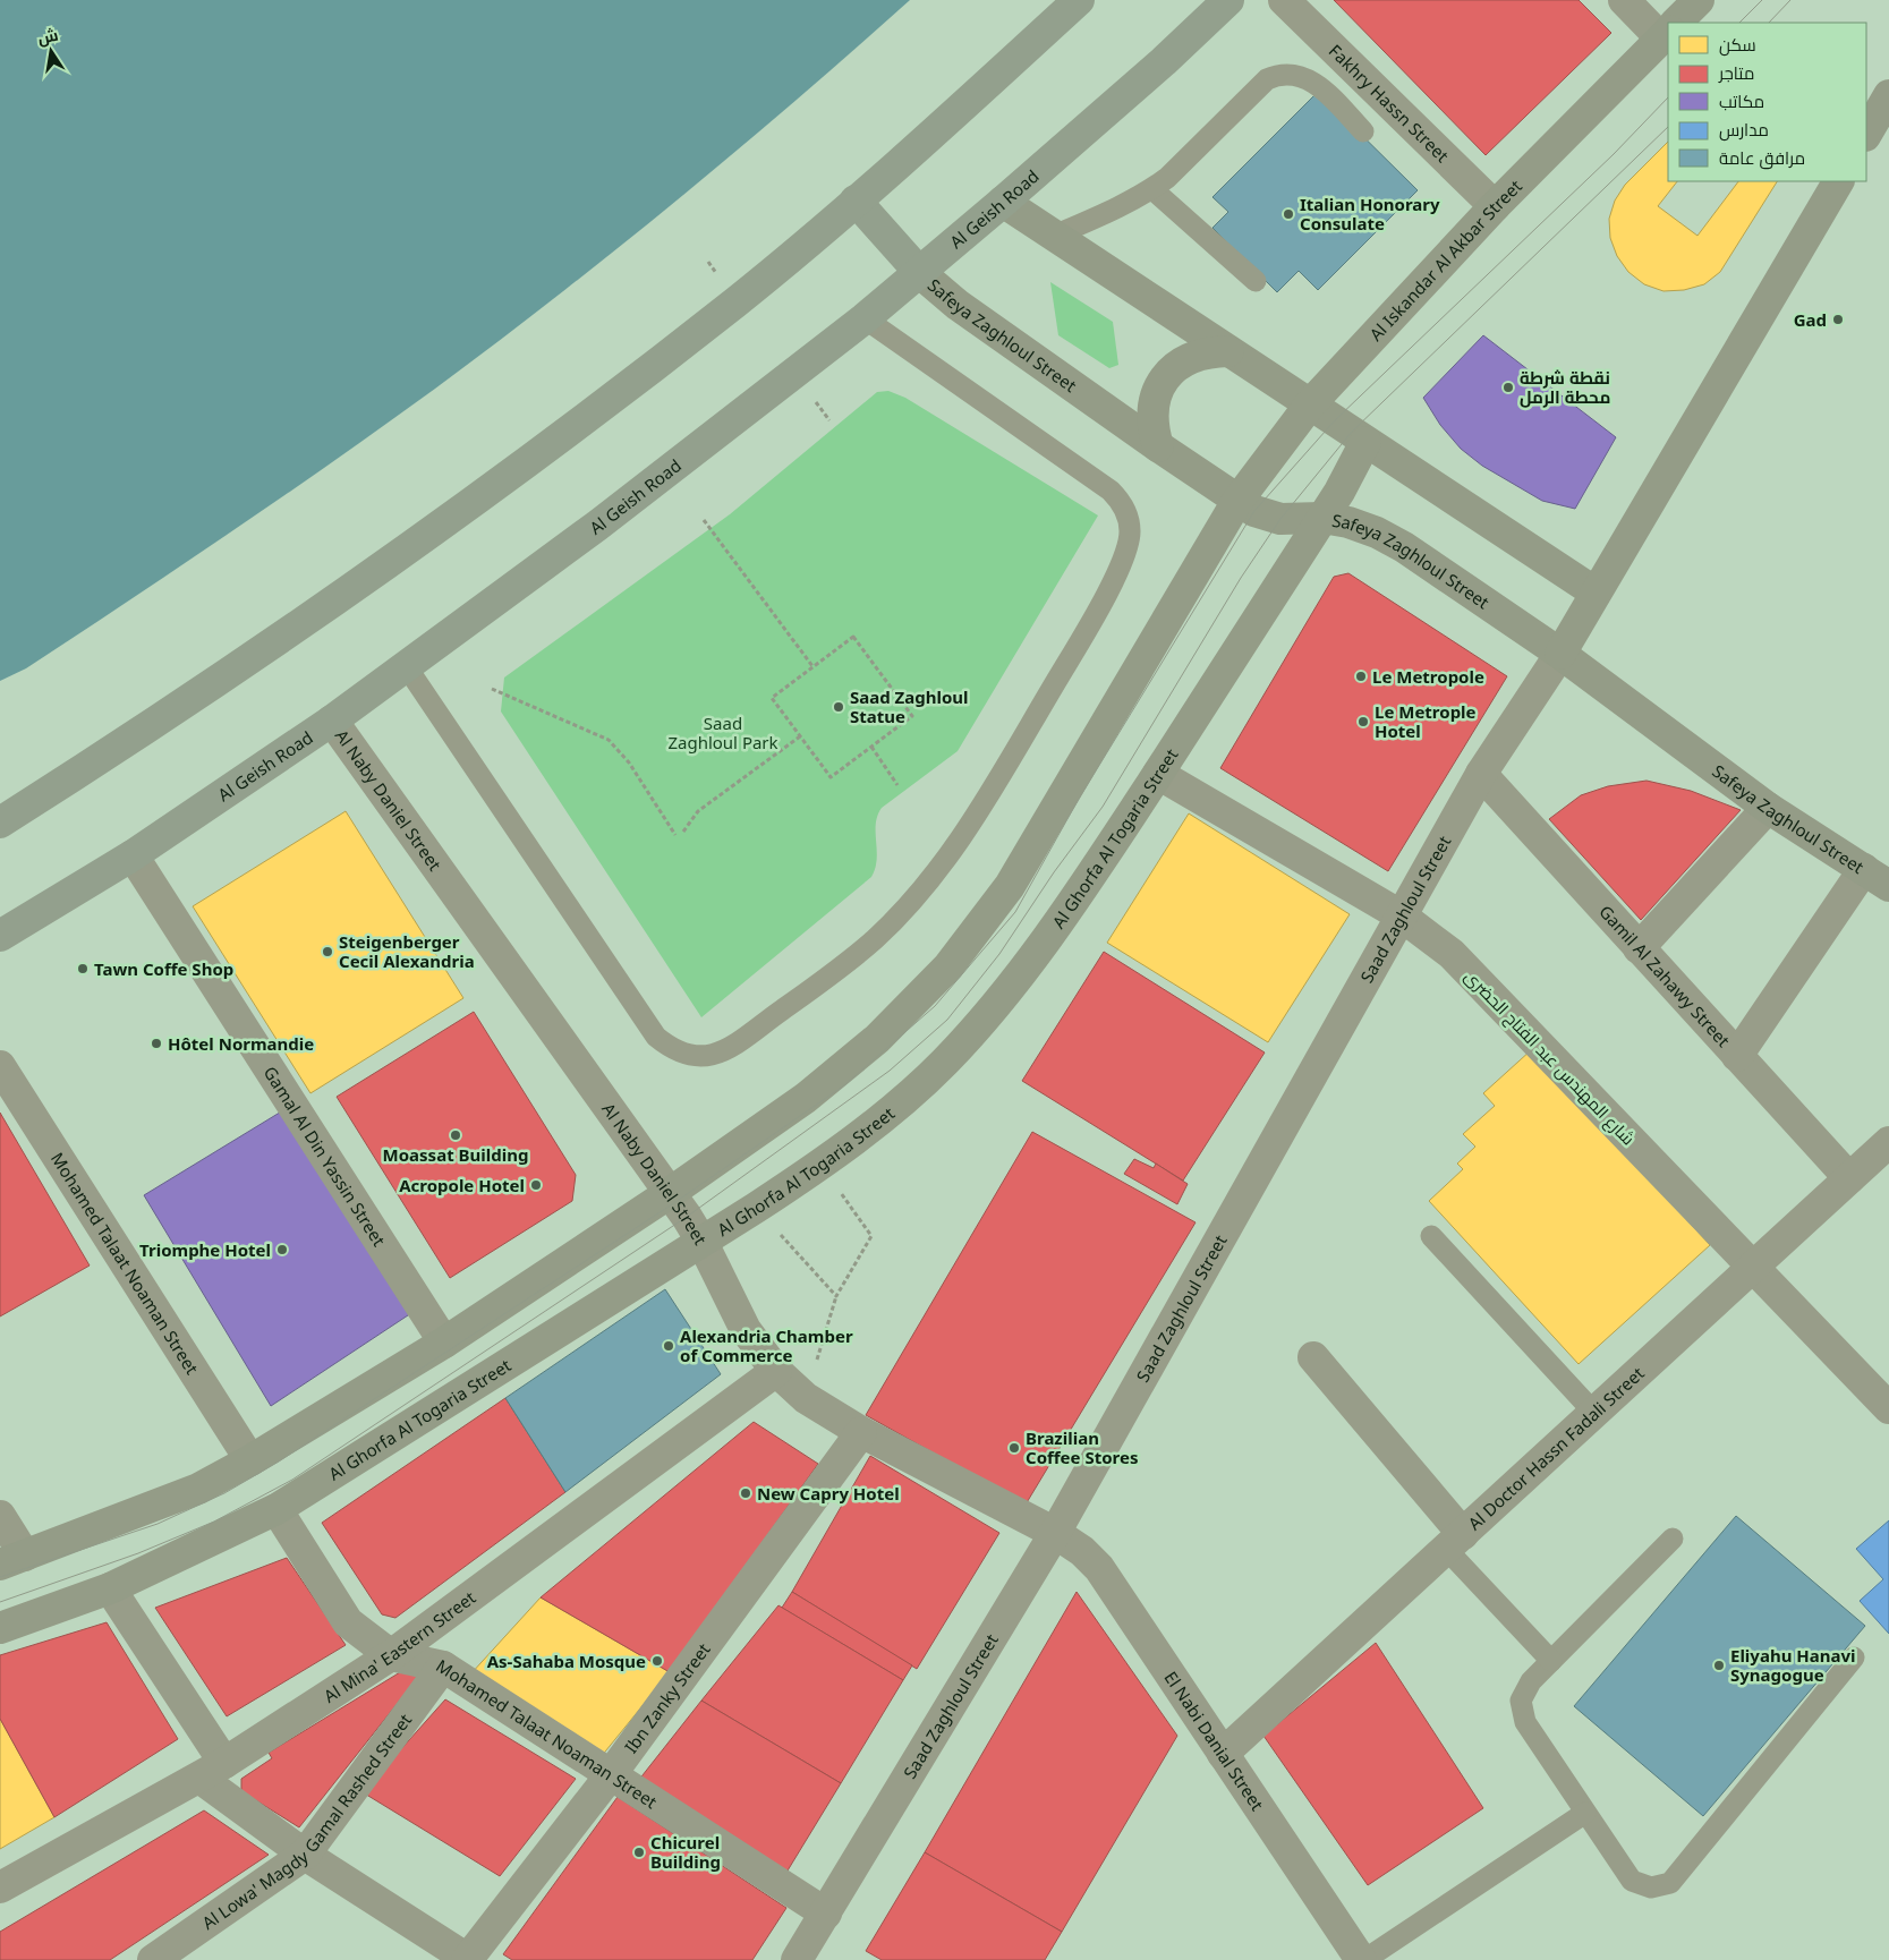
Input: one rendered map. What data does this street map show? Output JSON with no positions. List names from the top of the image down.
{
  "streets": {
    "highway": ["Al Geish Road"],
    "main road": ["Al Iskandar Al Akbar Street", "Safeya Zaghloul Street", "Al Ghorfa Al Togaria Street"],
    "street": [
      "Fakhry Hassn Street",
      "Al Naby Daniel Street",
      "Saad Zaghloul Street",
      "Gamil Al Zahawy Street",
      "شارع المهندس عبد الفتاح الحضرى",
      "Gamal Al Din Yassin Street",
      "Mohamed Talaat Noaman Street",
      "Al Doctor Hassn Fadali Street",
      "Al Mina' Eastern Street",
      "Ibn Zanky Street",
      "El Nabi Danial Street",
      "Al Lowa' Magdy Gamal Rashed Street"
    ]
  },
  "crossings": [
    ["Fakhry Hassn Street", "Al Iskandar Al Akbar Street"],
    ["Al Geish Road", "Safeya Zaghloul Street"],
    ["Al Geish Road", "Al Naby Daniel Street"],
    ["Al Geish Road", "Gamal Al Din Yassin Street"],
    ["Al Iskandar Al Akbar Street", "Safeya Zaghloul Street"],
    ["Safeya Zaghloul Street", "Al Ghorfa Al Togaria Street"],
    ["Safeya Zaghloul Street", "Saad Zaghloul Street"],
    ["Al Naby Daniel Street", "Al Ghorfa Al Togaria Street"],
    ["Al Naby Daniel Street", "Saad Zaghloul Street"],
    ["Al Naby Daniel Street", "Al Mina' Eastern Street"],
    ["Al Naby Daniel Street", "Ibn Zanky Street"],
    ["Al Naby Daniel Street", "El Nabi Danial Street"],
    ["Al Ghorfa Al Togaria Street", "شارع المهندس عبد الفتاح الحضرى"],
    ["Al Ghorfa Al Togaria Street", "Mohamed Talaat Noaman Street"],
    ["Saad Zaghloul Street", "Gamil Al Zahawy Street"],
    ["Saad Zaghloul Street", "شارع المهندس عبد الفتاح الحضرى"],
    ["Saad Zaghloul Street", "Mohamed Talaat Noaman Street"],
    ["Saad Zaghloul Street", "El Nabi Danial Street"],
    ["Gamil Al Zahawy Street", "Al Doctor Hassn Fadali Street"],
    ["شارع المهندس عبد الفتاح الحضرى", "Al Doctor Hassn Fadali Street"],
    ["Mohamed Talaat Noaman Street", "Al Mina' Eastern Street"],
    ["Mohamed Talaat Noaman Street", "Ibn Zanky Street"],
    ["Mohamed Talaat Noaman Street", "Al Lowa' Magdy Gamal Rashed Street"],
    ["Al Doctor Hassn Fadali Street", "El Nabi Danial Street"]
  ],
  "parks": ["Saad Zaghloul Park"],
  "places": [
    "Italian Honorary Consulate",
    "Gad",
    "نقطة شرطة محطة الرمل",
    "Le Metropole",
    "Saad Zaghloul Statue",
    "Le Metrople Hotel",
    "Steigenberger Cecil Alexandria",
    "Tawn Coffe Shop",
    "Hôtel Normandie",
    "Moassat Building",
    "Acropole Hotel",
    "Triomphe Hotel",
    "Alexandria Chamber of Commerce",
    "Brazilian Coffee Stores",
    "New Capry Hotel",
    "As-Sahaba Mosque",
    "Eliyahu Hanavi Synagogue",
    "Chicurel Building"
  ],
  "legend": [
    "سكن",
    "متاجر",
    "مكاتب",
    "مدارس",
    "مرافق عامة"
  ],
  "north": "top"
}
